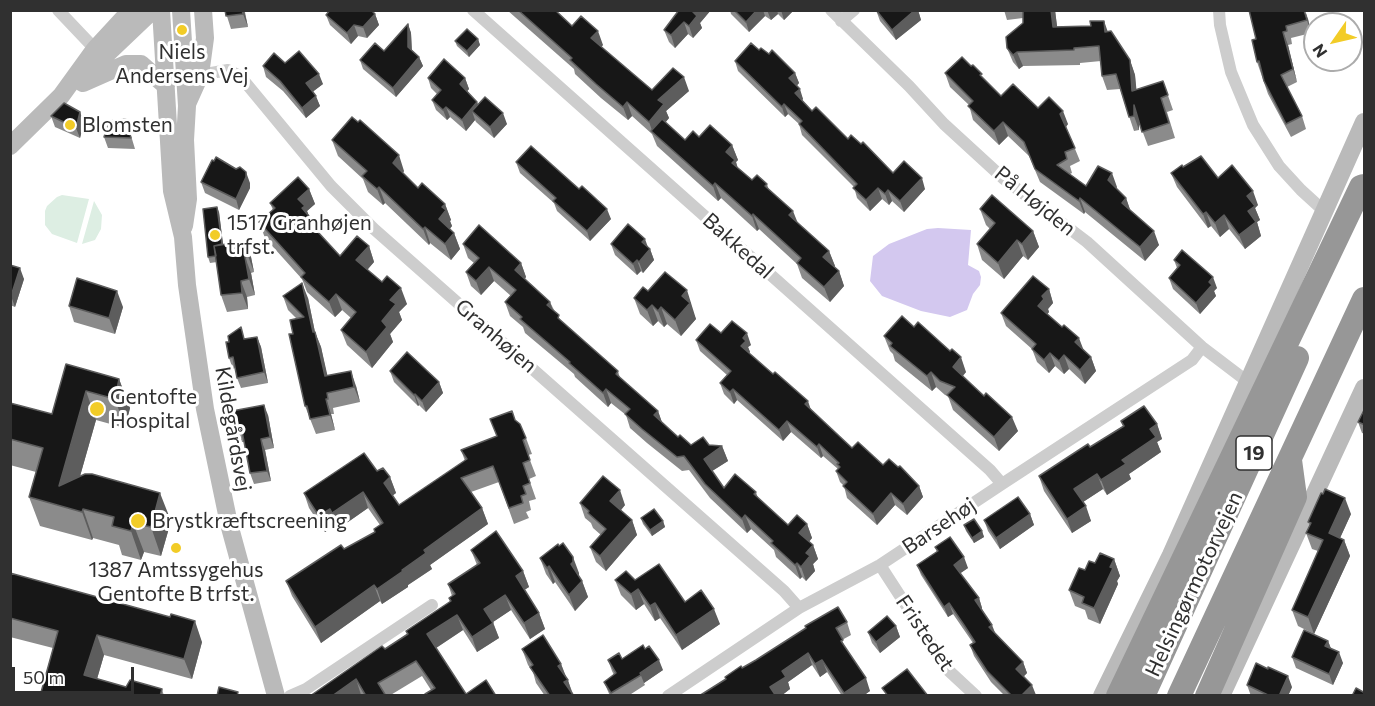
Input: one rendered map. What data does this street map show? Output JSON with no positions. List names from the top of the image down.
{
  "streets": {
    "highway": ["19", "Helsingørmotorvejen"],
    "street": [
      "På Højden",
      "Bakkedal",
      "Granhøjen",
      "Kildegårdsvej",
      "Barsehøj",
      "Fristedet"
    ]
  },
  "crossings": [
    ["På Højden", "Barsehøj"],
    ["Bakkedal", "Barsehøj"],
    ["Granhøjen", "Kildegårdsvej"],
    ["Granhøjen", "Barsehøj"],
    ["Barsehøj", "Fristedet"]
  ],
  "places": [
    "Niels Andersens Vej",
    "Blomsten",
    "1517 Granhøjen trfst.",
    "Gentofte Hospital",
    "Brystkræftscreening",
    "1387 Amtssygehus Gentofte B trfst."
  ],
  "scale_bar": "50 m",
  "north": "bottom left"
}
